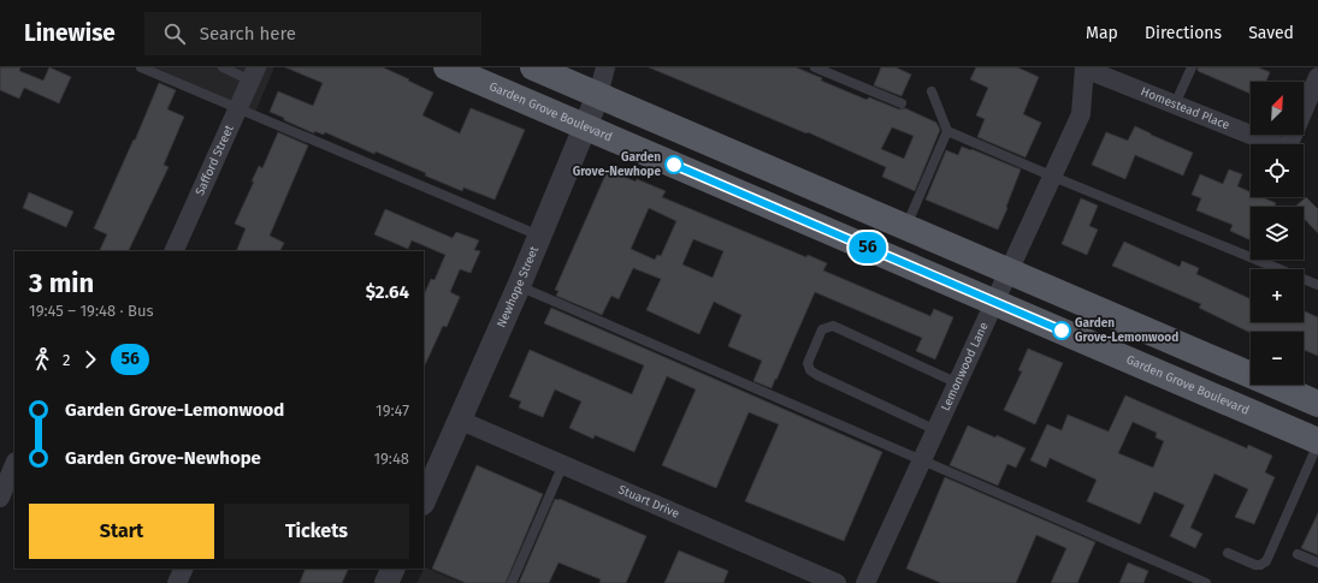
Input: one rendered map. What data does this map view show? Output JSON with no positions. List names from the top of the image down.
{
  "streets": {
    "main road": ["Garden Grove Boulevard"],
    "street": [
      "Homestead Place",
      "Safford Street",
      "Newhope Street",
      "Lemonwood Lane",
      "Stuart Drive"
    ]
  },
  "crossings": [
    ["Homestead Place", "Lemonwood Lane"],
    ["Garden Grove Boulevard", "Newhope Street"],
    ["Garden Grove Boulevard", "Lemonwood Lane"],
    ["Newhope Street", "Stuart Drive"]
  ],
  "places": ["Garden Grove-Newhope", "Garden Grove-Lemonwood"],
  "lines": ["bus line 56"],
  "north": "top right",
  "page": {
    "header": "Linewise",
    "search": "Search here",
    "nav": ["Map", "Directions", "Saved"],
    "on_map": "56",
    "map_buttons": ["+", "−"],
    "heading": ["3 min", "19:45 – 19:48 · Bus", "$2.64"],
    "legs": ["2", "56"],
    "list": [
      {
        "name": "Garden Grove-Lemonwood",
        "value": "19:47"
      },
      {
        "name": "Garden Grove-Newhope",
        "value": "19:48"
      }
    ],
    "buttons": ["Start", "Tickets"]
  }
}
